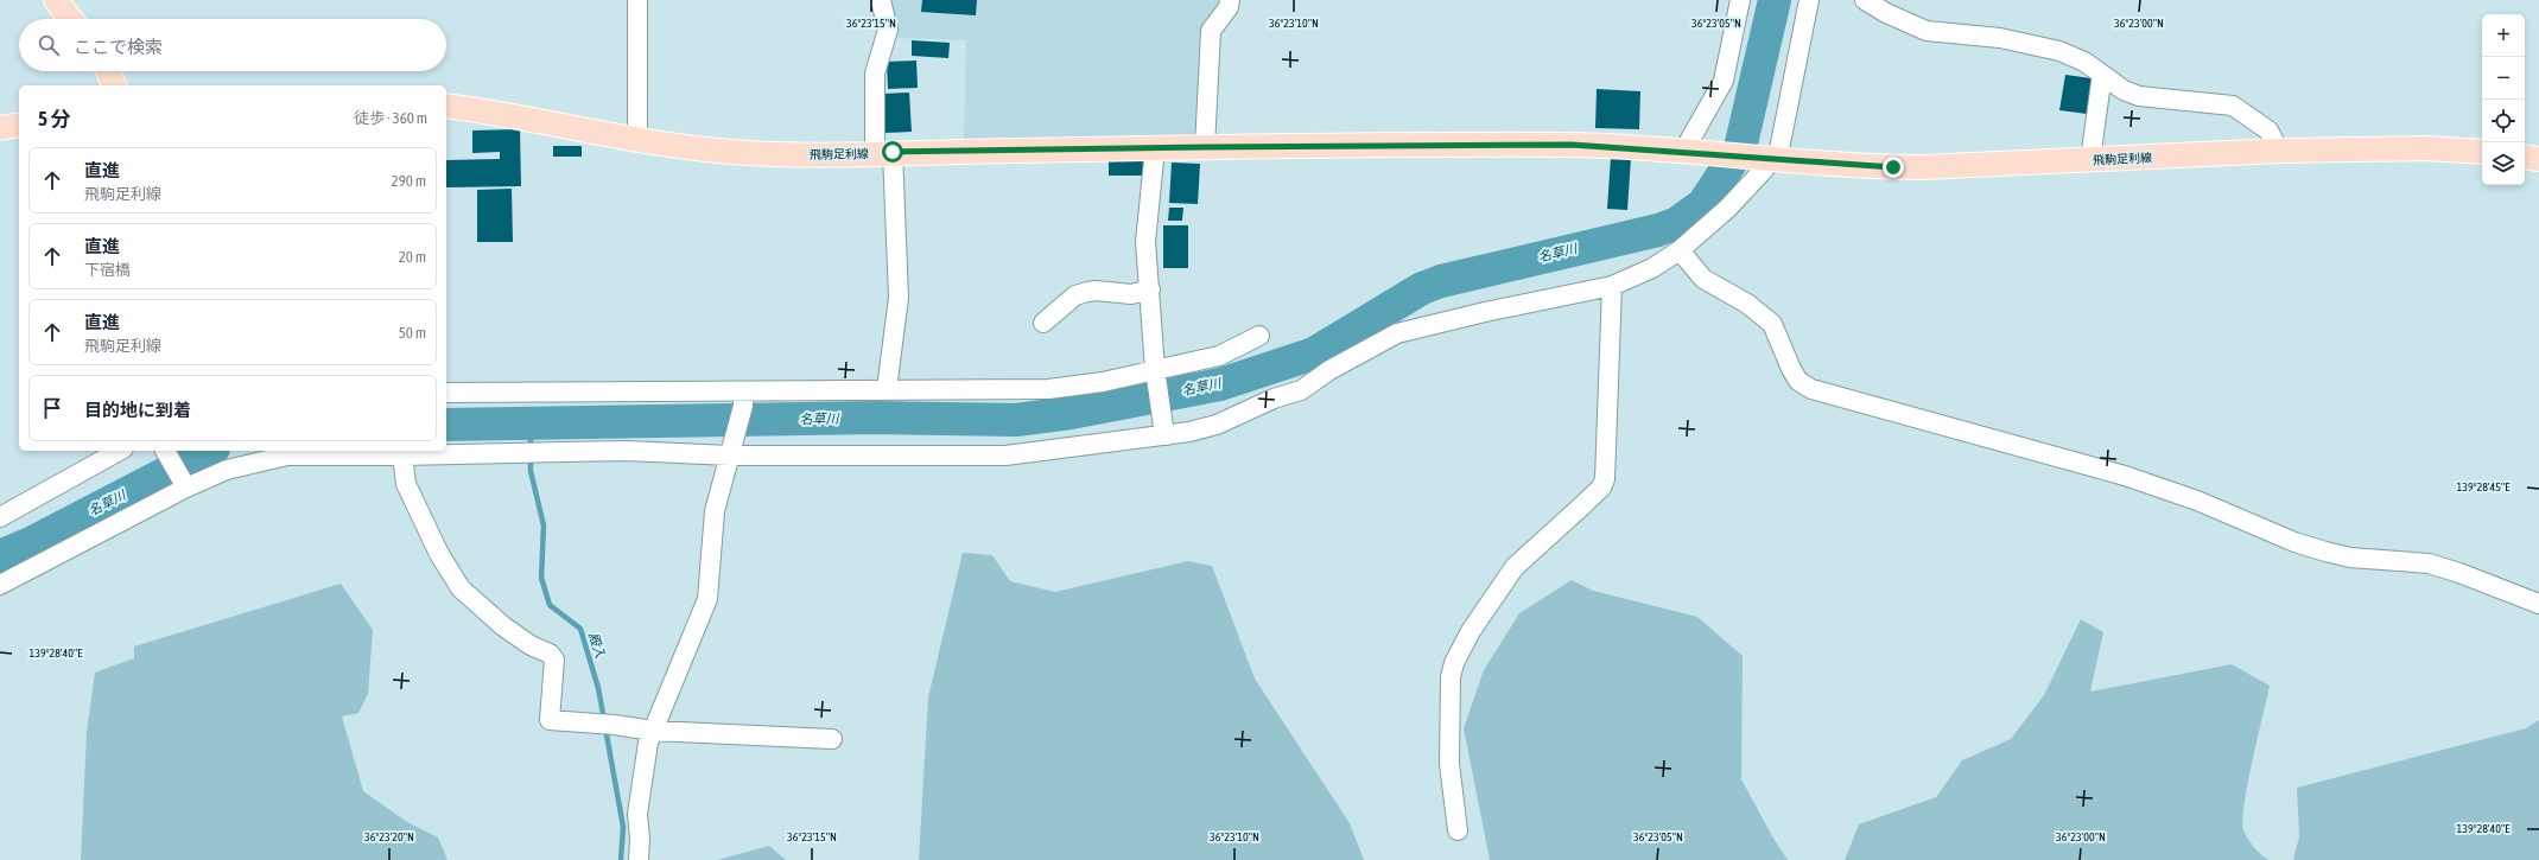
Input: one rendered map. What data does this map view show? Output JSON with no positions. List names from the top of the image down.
{
  "streets": {
    "main road": ["飛駒足利線"]
  },
  "water": ["名草川", "殿入"],
  "page": {
    "map_buttons": ["+", "−"],
    "search": "ここで検索",
    "heading": ["5 分", "徒歩 · 360 m"],
    "list": [
      ["直進", "飛駒足利線", "290 m"],
      ["直進", "下宿橋", "20 m"],
      ["直進", "飛駒足利線", "50 m"],
      "目的地に到着"
    ]
  },
  "coordinates": [
    "36°23'15\"N",
    "36°23'10\"N",
    "36°23'05\"N",
    "36°23'00\"N",
    "139°28'45\"E",
    "139°28'40\"E",
    "36°23'20\"N"
  ]
}
